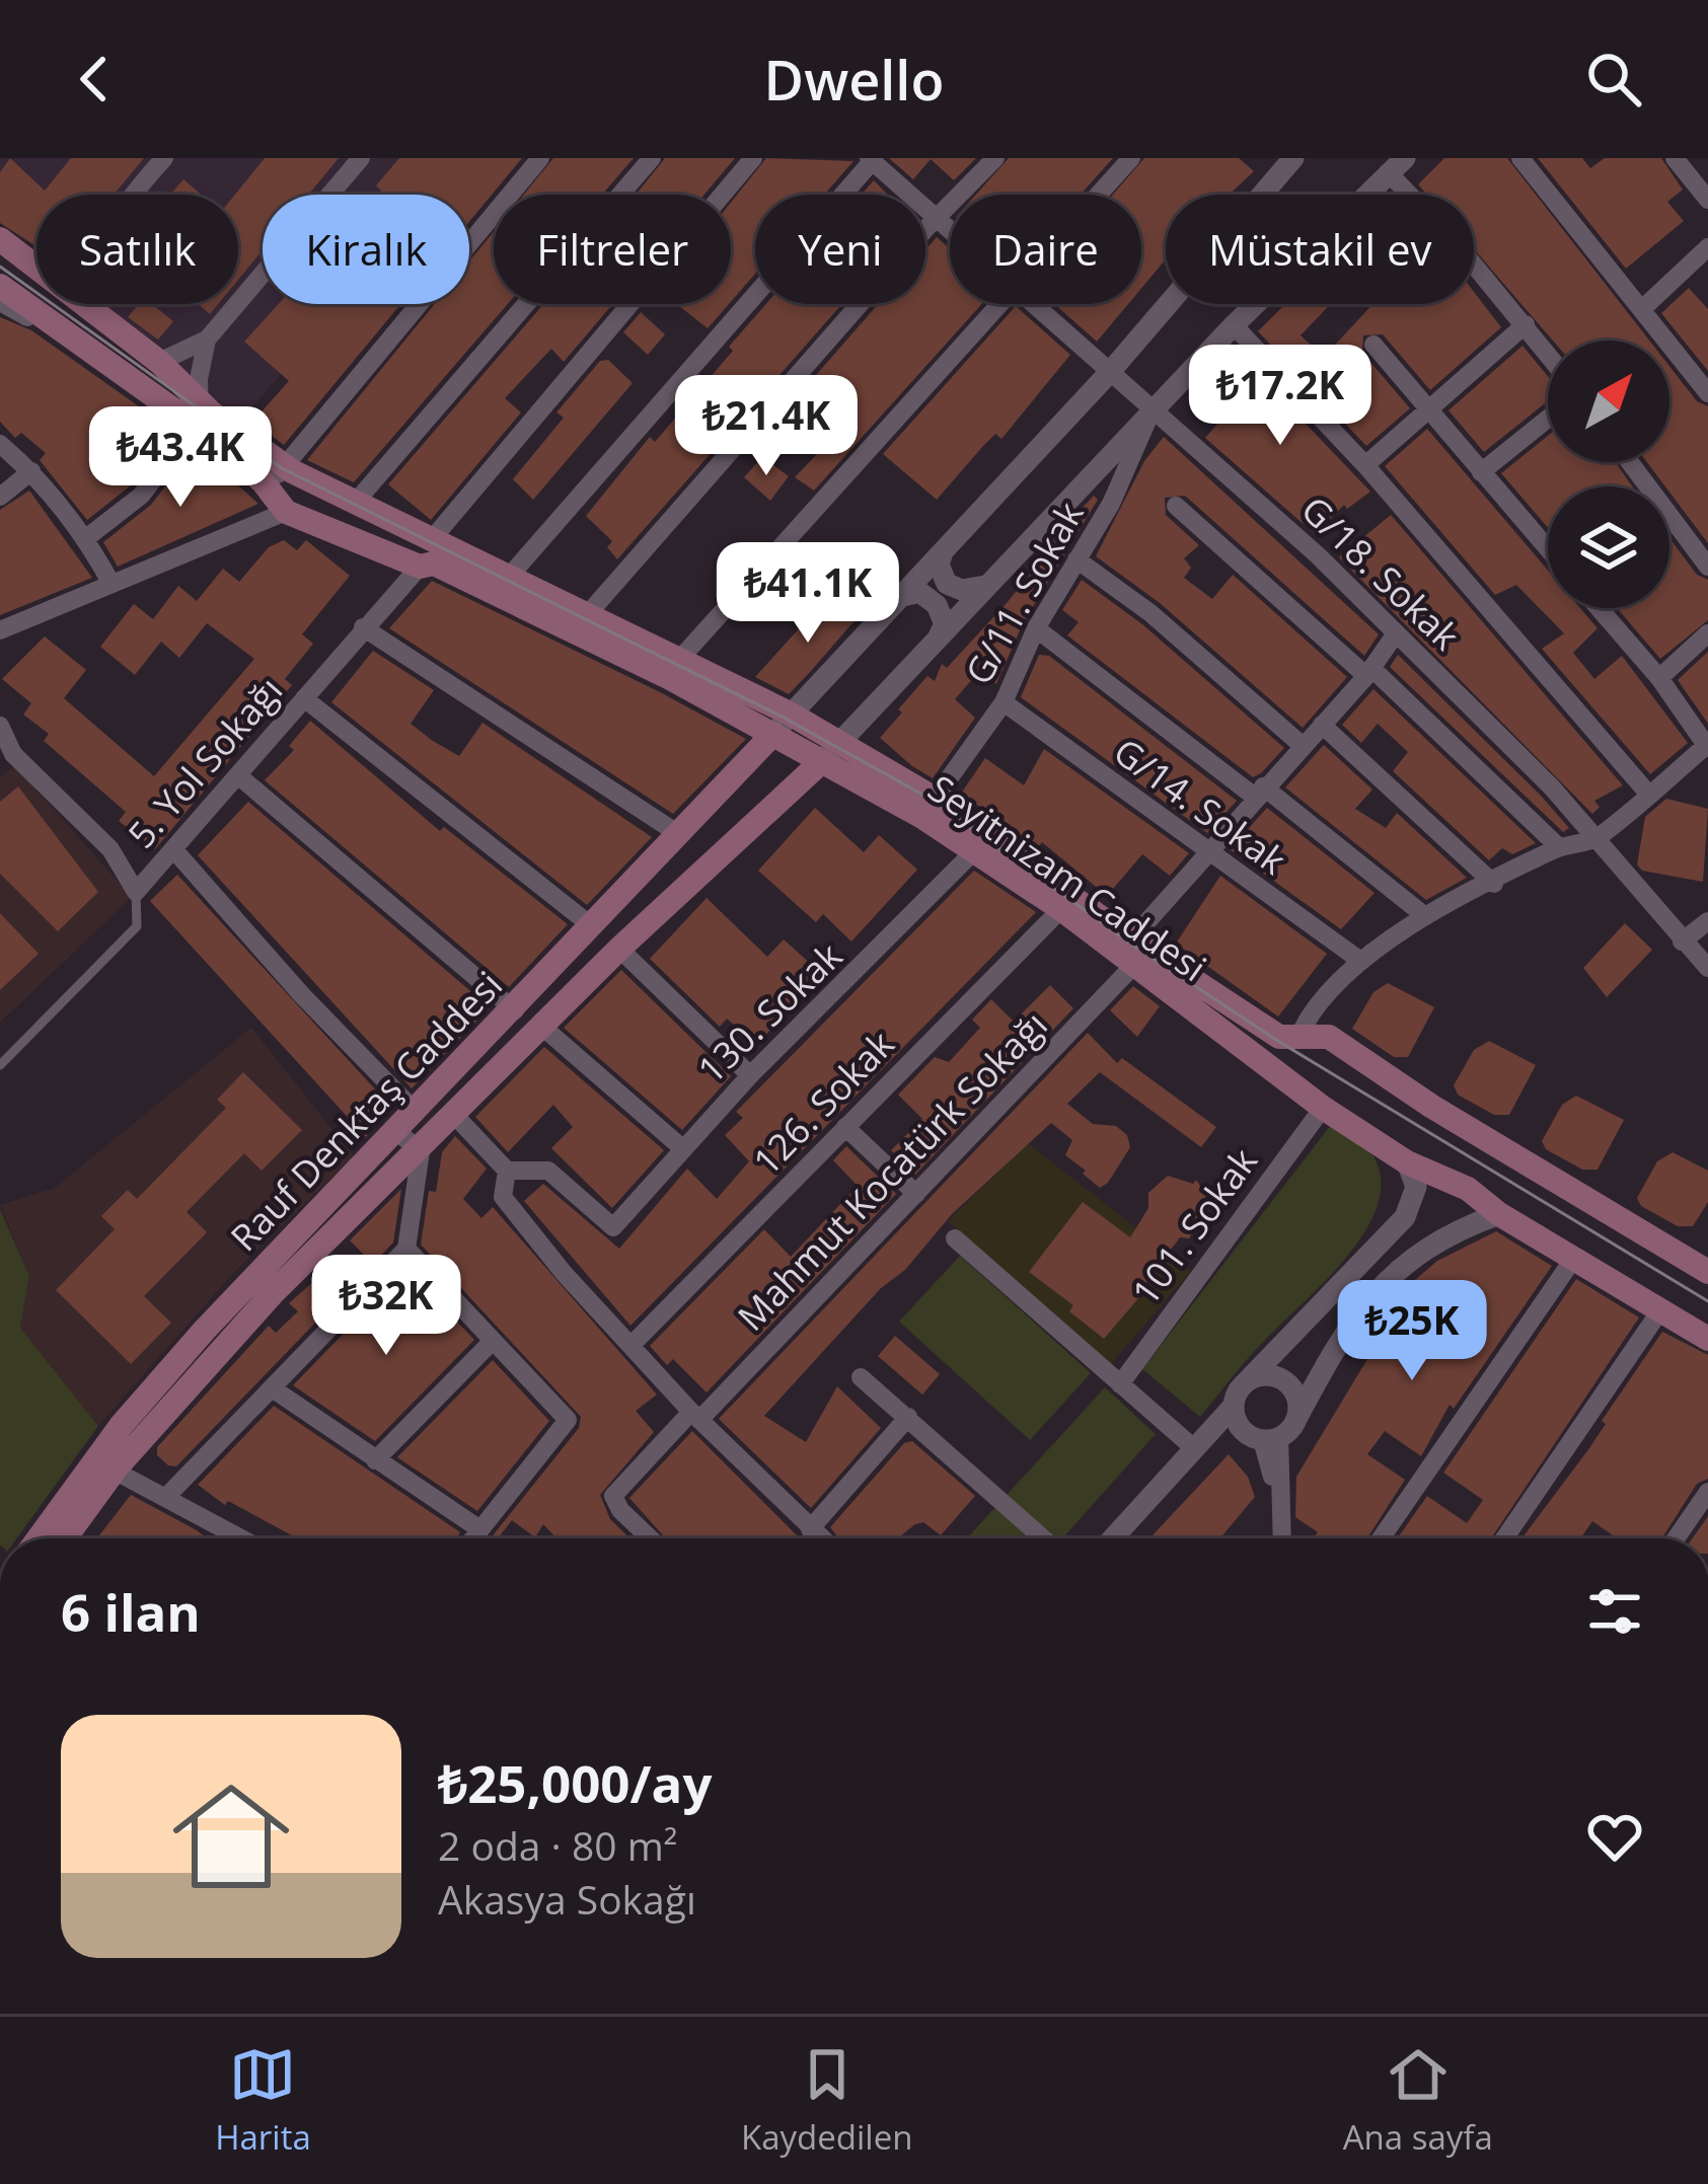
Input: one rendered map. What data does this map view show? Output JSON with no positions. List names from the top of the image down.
{
  "streets": {
    "main road": ["Seyitnizam Caddesi", "Rauf Denktaş Caddesi"],
    "street": [
      "G/18. Sokak",
      "G/11. Sokak",
      "5. Yol Sokağı",
      "G/14. Sokak",
      "130. Sokak",
      "126. Sokak",
      "Mahmut Kocatürk Sokağı",
      "101. Sokak"
    ]
  },
  "crossings": [
    ["G/18. Sokak", "G/11. Sokak"],
    ["G/18. Sokak", "Mahmut Kocatürk Sokağı"],
    ["G/11. Sokak", "G/14. Sokak"],
    ["G/11. Sokak", "Seyitnizam Caddesi"],
    ["5. Yol Sokağı", "Seyitnizam Caddesi"],
    ["G/14. Sokak", "Mahmut Kocatürk Sokağı"],
    ["Seyitnizam Caddesi", "130. Sokak"],
    ["Seyitnizam Caddesi", "126. Sokak"],
    ["Seyitnizam Caddesi", "Rauf Denktaş Caddesi"],
    ["Seyitnizam Caddesi", "Mahmut Kocatürk Sokağı"],
    ["Seyitnizam Caddesi", "101. Sokak"]
  ],
  "north": "top right",
  "page": {
    "header": "Dwello",
    "chip": [
      "Satılık",
      "Kiralık",
      "Filtreler",
      "Yeni",
      "Daire",
      "Müstakil ev"
    ],
    "price": [
      "₺17.2K",
      "₺21.4K",
      "₺43.4K",
      "₺41.1K",
      "₺32K",
      "₺25K"
    ],
    "heading": "6 ilan",
    "list": [
      {
        "name": "₺25,000/ay",
        "note": "2 oda · 80 m² · Akasya Sokağı"
      }
    ],
    "tabs": ["Harita", "Kaydedilen", "Ana sayfa"]
  }
}
